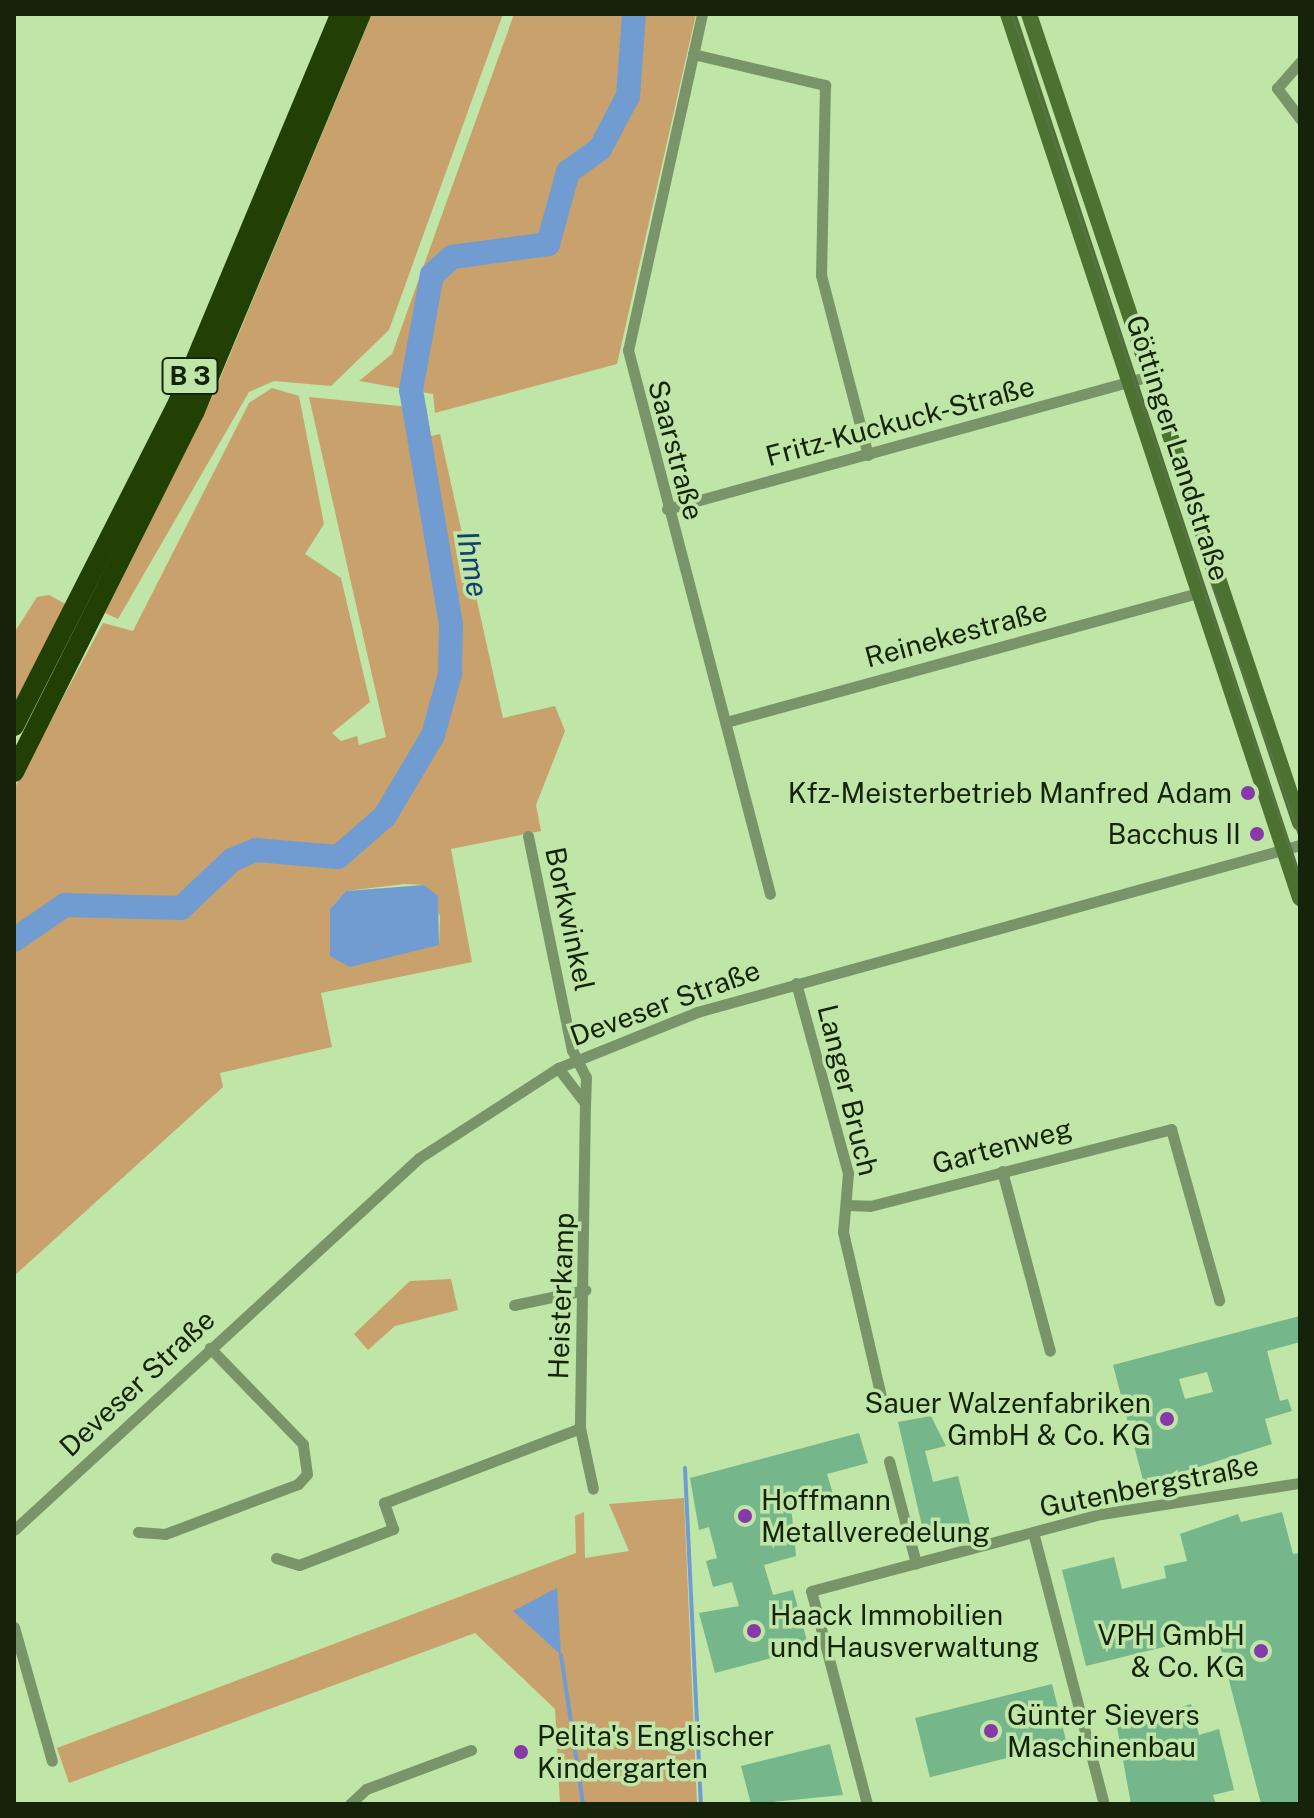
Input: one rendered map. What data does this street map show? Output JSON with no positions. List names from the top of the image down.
{
  "streets": {
    "highway": ["B 3"],
    "street": [
      "Fritz-Kuckuck-Straße",
      "Göttinger Landstraße",
      "Saarstraße",
      "Reinekestraße",
      "Borkwinkel",
      "Deveser Straße",
      "Langer Bruch",
      "Gartenweg",
      "Heisterkamp",
      "Gutenbergstraße"
    ]
  },
  "crossings": [
    ["Fritz-Kuckuck-Straße", "Göttinger Landstraße"],
    ["Fritz-Kuckuck-Straße", "Saarstraße"],
    ["Göttinger Landstraße", "Reinekestraße"],
    ["Göttinger Landstraße", "Deveser Straße"],
    ["Saarstraße", "Reinekestraße"],
    ["Borkwinkel", "Deveser Straße"],
    ["Borkwinkel", "Heisterkamp"],
    ["Deveser Straße", "Langer Bruch"],
    ["Deveser Straße", "Heisterkamp"],
    ["Langer Bruch", "Gartenweg"]
  ],
  "water": ["Ihme"],
  "places": [
    "Kfz-Meisterbetrieb Manfred Adam",
    "Bacchus II",
    "Sauer Walzenfabriken GmbH & Co. KG",
    "Hoffmann Metallveredelung",
    "Haack Immobilien und Hausverwaltung",
    "VPH GmbH & Co. KG",
    "Günter Sievers Maschinenbau",
    "Pelita's Englischer Kindergarten"
  ]
}
